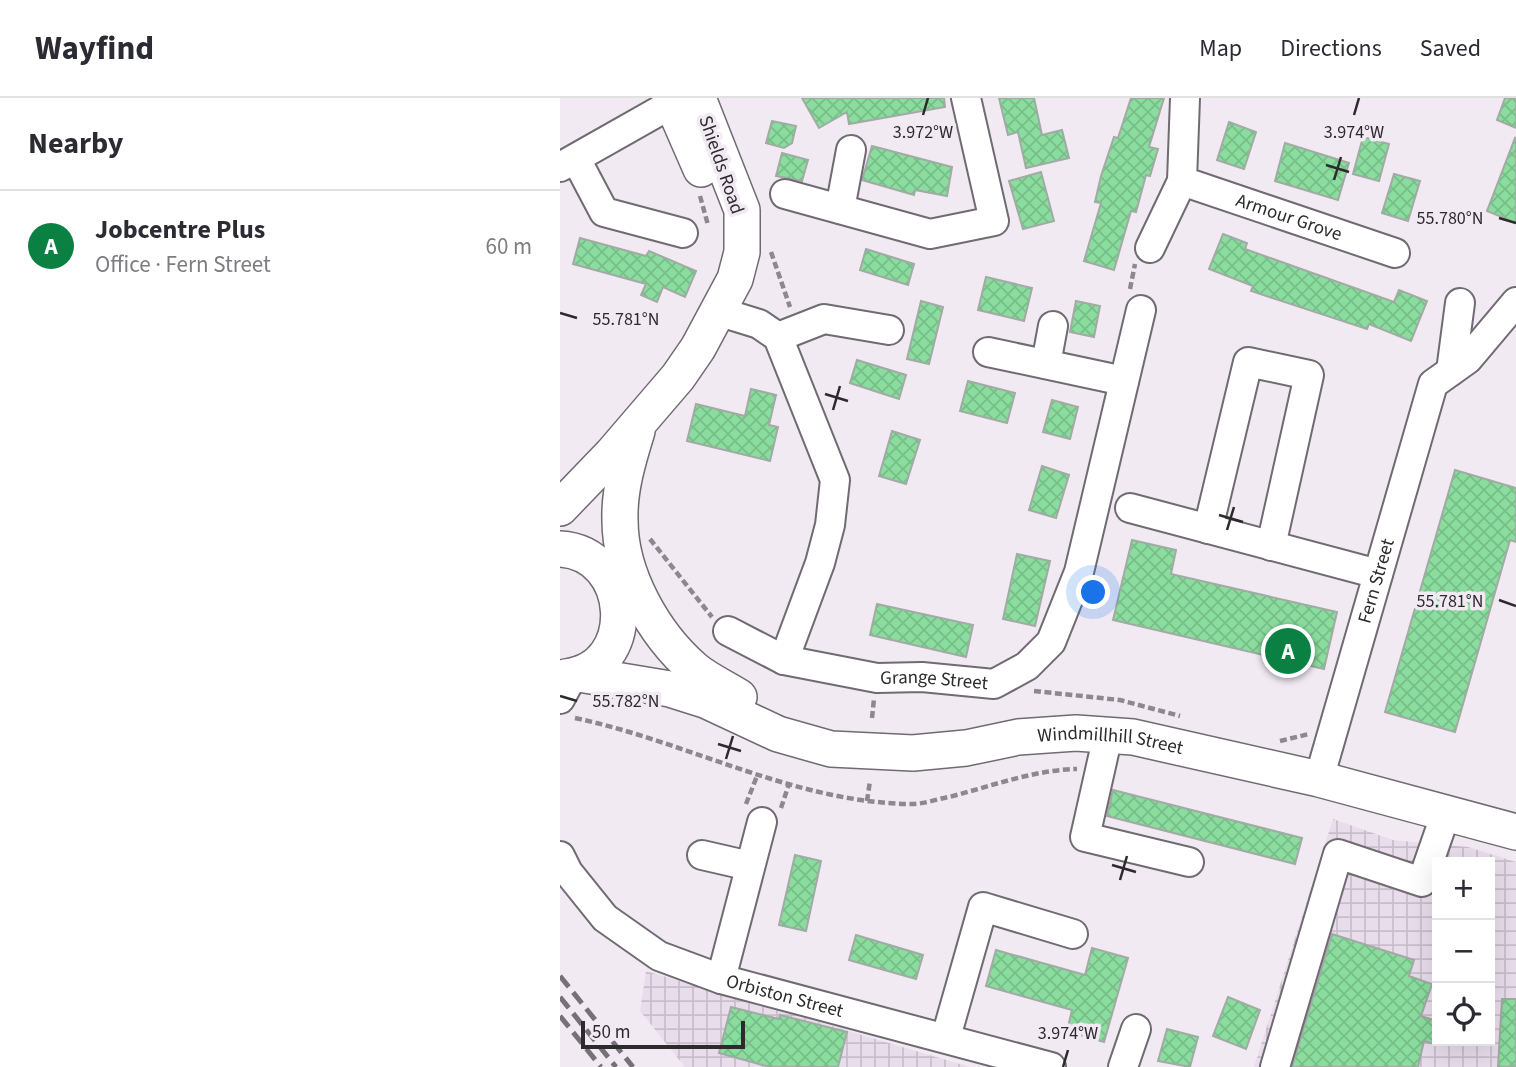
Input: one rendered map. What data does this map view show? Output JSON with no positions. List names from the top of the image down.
{
  "streets": {
    "main road": ["Shields Road", "Windmillhill Street"],
    "street": [
      "Armour Grove",
      "Fern Street",
      "Grange Street",
      "Orbiston Street"
    ]
  },
  "crossings": [
    ["Fern Street", "Windmillhill Street"]
  ],
  "scale_bar": "50 m",
  "page": {
    "header": "Wayfind",
    "nav": ["Map", "Directions", "Saved"],
    "heading": "Nearby",
    "list": [
      {
        "mark": "A",
        "name": "Jobcentre Plus",
        "note": "Office · Fern Street",
        "value": "60 m"
      }
    ],
    "pins": "A",
    "map_buttons": ["+", "−"],
    "scale": "50 m"
  },
  "coordinates": [
    "3.972°W",
    "3.974°W",
    "55.780°N",
    "55.781°N",
    "55.782°N"
  ]
}
